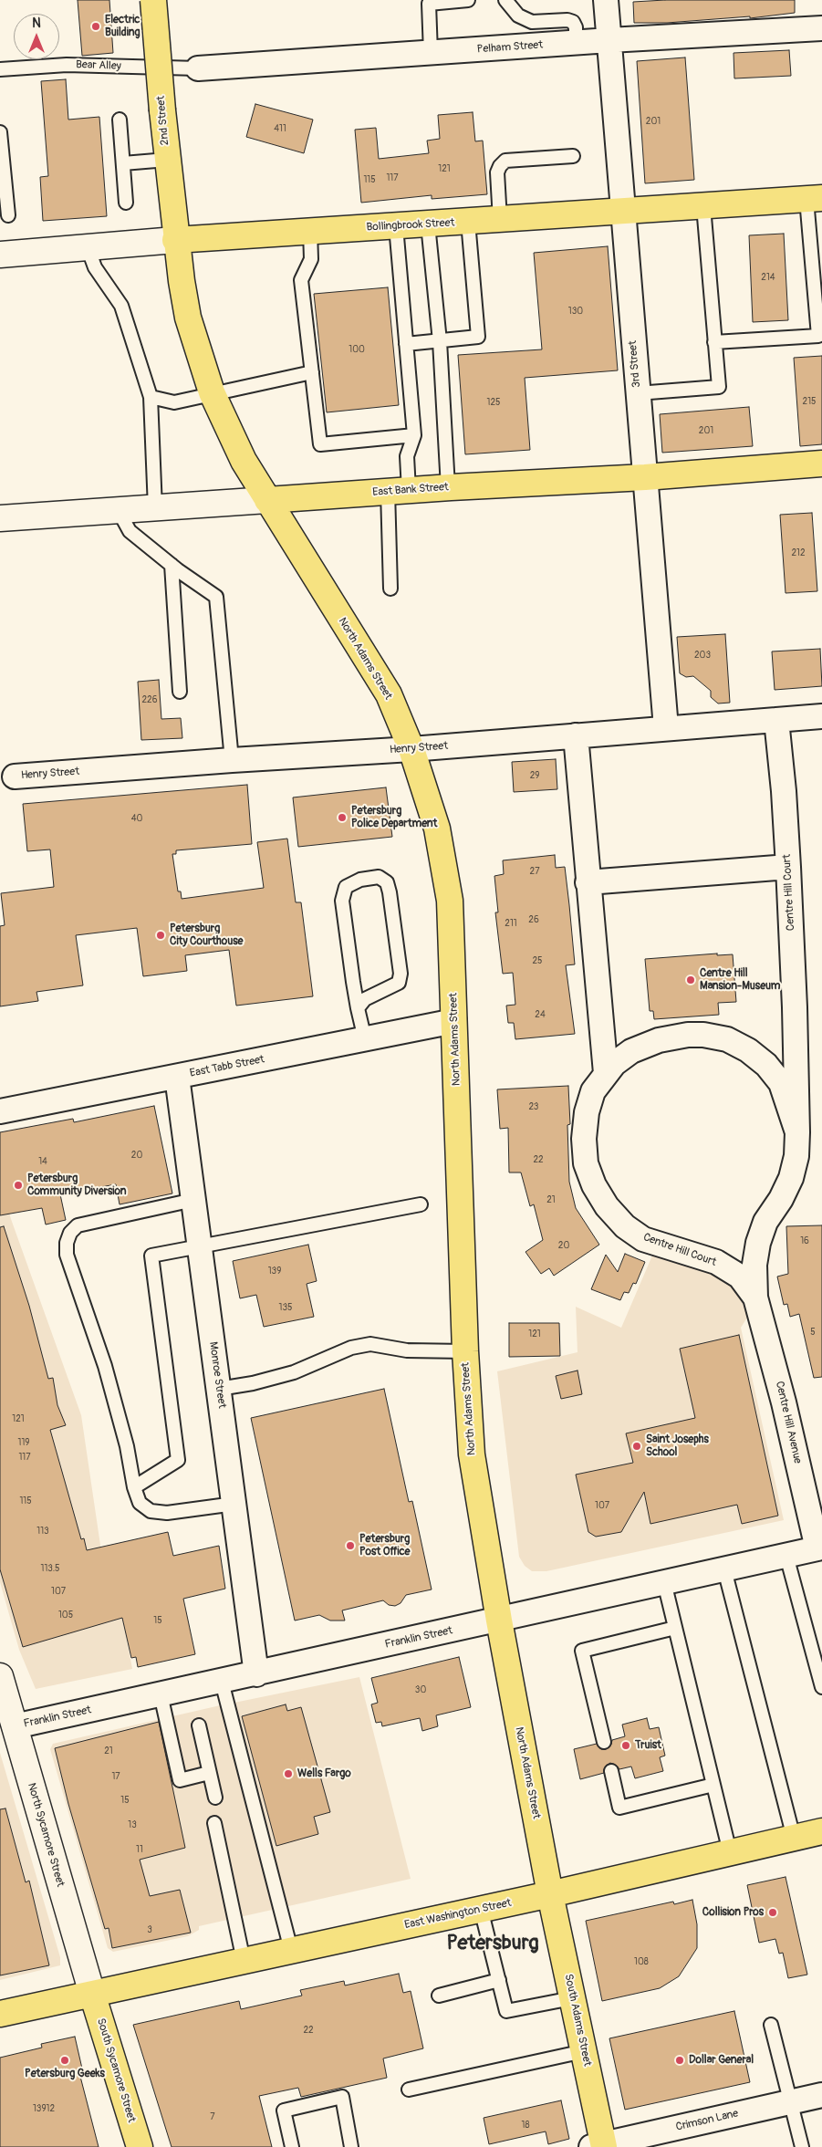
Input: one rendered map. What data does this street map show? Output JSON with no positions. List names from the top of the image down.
{
  "streets": {
    "main road": [
      "2nd Street",
      "Bollingbrook Street",
      "East Bank Street",
      "North Adams Street",
      "East Washington Street",
      "South Adams Street",
      "South Sycamore Street"
    ],
    "street": [
      "Pelham Street",
      "3rd Street",
      "Henry Street",
      "Centre Hill Court",
      "East Tabb Street",
      "Monroe Street",
      "Centre Hill Avenue",
      "Franklin Street",
      "North Sycamore Street",
      "Crimson Lane"
    ],
    "lane": ["Bear Alley"]
  },
  "crossings": [
    ["Pelham Street", "Bear Alley"],
    ["Pelham Street", "3rd Street"],
    ["2nd Street", "Bollingbrook Street"],
    ["2nd Street", "North Adams Street"],
    ["Bollingbrook Street", "3rd Street"],
    ["Bollingbrook Street", "North Adams Street"],
    ["3rd Street", "East Bank Street"],
    ["3rd Street", "Henry Street"],
    ["East Bank Street", "North Adams Street"],
    ["North Adams Street", "Henry Street"],
    ["North Adams Street", "East Tabb Street"],
    ["North Adams Street", "Franklin Street"],
    ["North Adams Street", "East Washington Street"],
    ["North Adams Street", "South Adams Street"],
    ["Henry Street", "Centre Hill Court"],
    ["Centre Hill Court", "Centre Hill Avenue"],
    ["East Tabb Street", "Monroe Street"],
    ["Monroe Street", "Franklin Street"],
    ["Centre Hill Avenue", "Franklin Street"],
    ["Franklin Street", "North Sycamore Street"],
    ["North Sycamore Street", "East Washington Street"],
    ["North Sycamore Street", "South Sycamore Street"],
    ["East Washington Street", "South Adams Street"],
    ["East Washington Street", "South Sycamore Street"],
    ["South Adams Street", "Crimson Lane"]
  ],
  "districts": ["Petersburg"],
  "places": [
    "Electric Building",
    "Petersburg Police Department",
    "Petersburg City Courthouse",
    "Centre Hill Mansion-Museum",
    "Petersburg Community Diversion",
    "Saint Josephs School",
    "Petersburg Post Office",
    "Truist",
    "Wells Fargo",
    "Collision Pros",
    "Petersburg Geeks",
    "Dollar General"
  ],
  "house_numbers": [
    "201",
    "411",
    "121",
    "117",
    "115",
    "214",
    "130",
    "100",
    "215",
    "125",
    "201",
    "212",
    "203",
    "226",
    "29",
    "40",
    "27",
    "26",
    "211",
    "25",
    "24",
    "23",
    "20",
    "22",
    "14",
    "21",
    "16",
    "20",
    "139",
    "135",
    "5",
    "121",
    "121",
    "119",
    "117",
    "115",
    "107",
    "113",
    "113.5",
    "107",
    "105",
    "15",
    "30",
    "21",
    "17",
    "15",
    "13",
    "11",
    "3",
    "108",
    "22",
    "13912",
    "7",
    "18"
  ],
  "north": "top"
}
